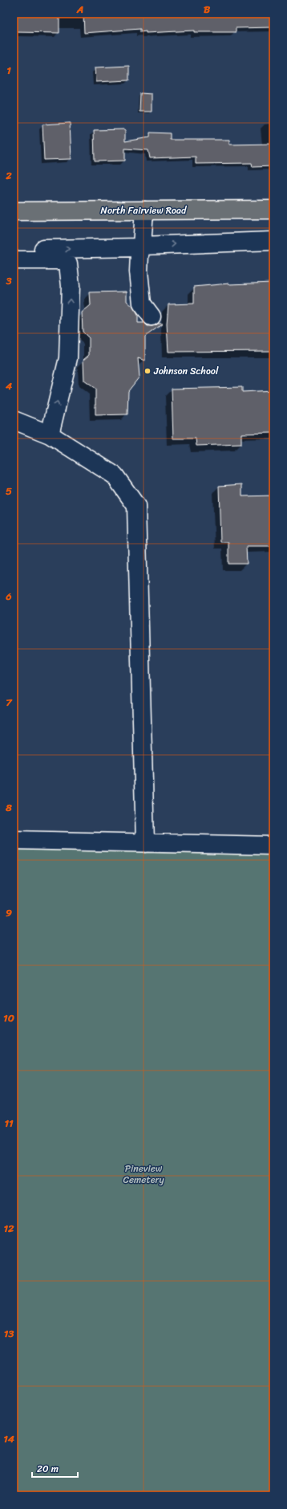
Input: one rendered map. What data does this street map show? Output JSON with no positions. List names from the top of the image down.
{
  "streets": {
    "main road": ["North Fairview Road"]
  },
  "parks": ["Pineview Cemetery"],
  "places": ["Johnson School"],
  "scale_bar": "20 m",
  "grid": {
    "columns": ["A", "B"],
    "rows": [
      "1",
      "2",
      "3",
      "4",
      "5",
      "6",
      "7",
      "8",
      "9",
      "10",
      "11",
      "12",
      "13",
      "14"
    ]
  }
}
